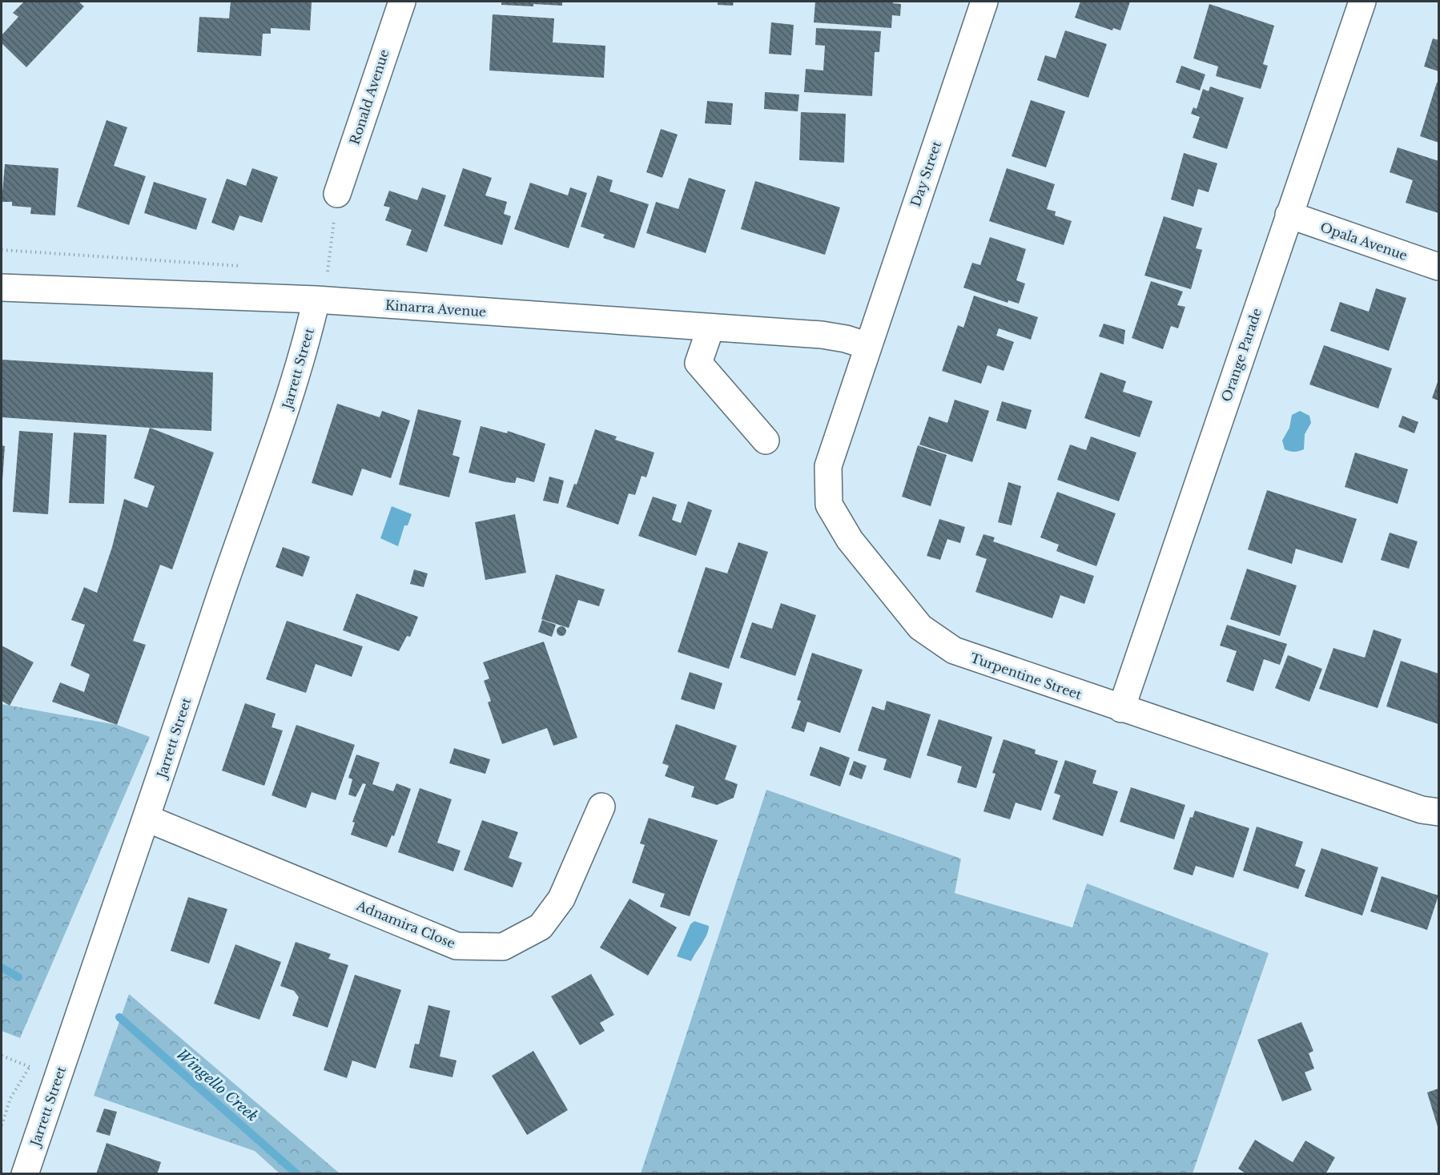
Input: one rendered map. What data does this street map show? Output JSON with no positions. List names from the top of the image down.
{
  "streets": {
    "street": [
      "Ronald Avenue",
      "Day Street",
      "Opala Avenue",
      "Kinarra Avenue",
      "Orange Parade",
      "Jarrett Street",
      "Turpentine Street",
      "Adnamira Close"
    ]
  },
  "crossings": [
    ["Day Street", "Kinarra Avenue"],
    ["Day Street", "Turpentine Street"],
    ["Opala Avenue", "Orange Parade"],
    ["Kinarra Avenue", "Jarrett Street"],
    ["Kinarra Avenue", "Turpentine Street"],
    ["Orange Parade", "Turpentine Street"],
    ["Jarrett Street", "Adnamira Close"]
  ],
  "water": ["Wingello Creek"]
}
